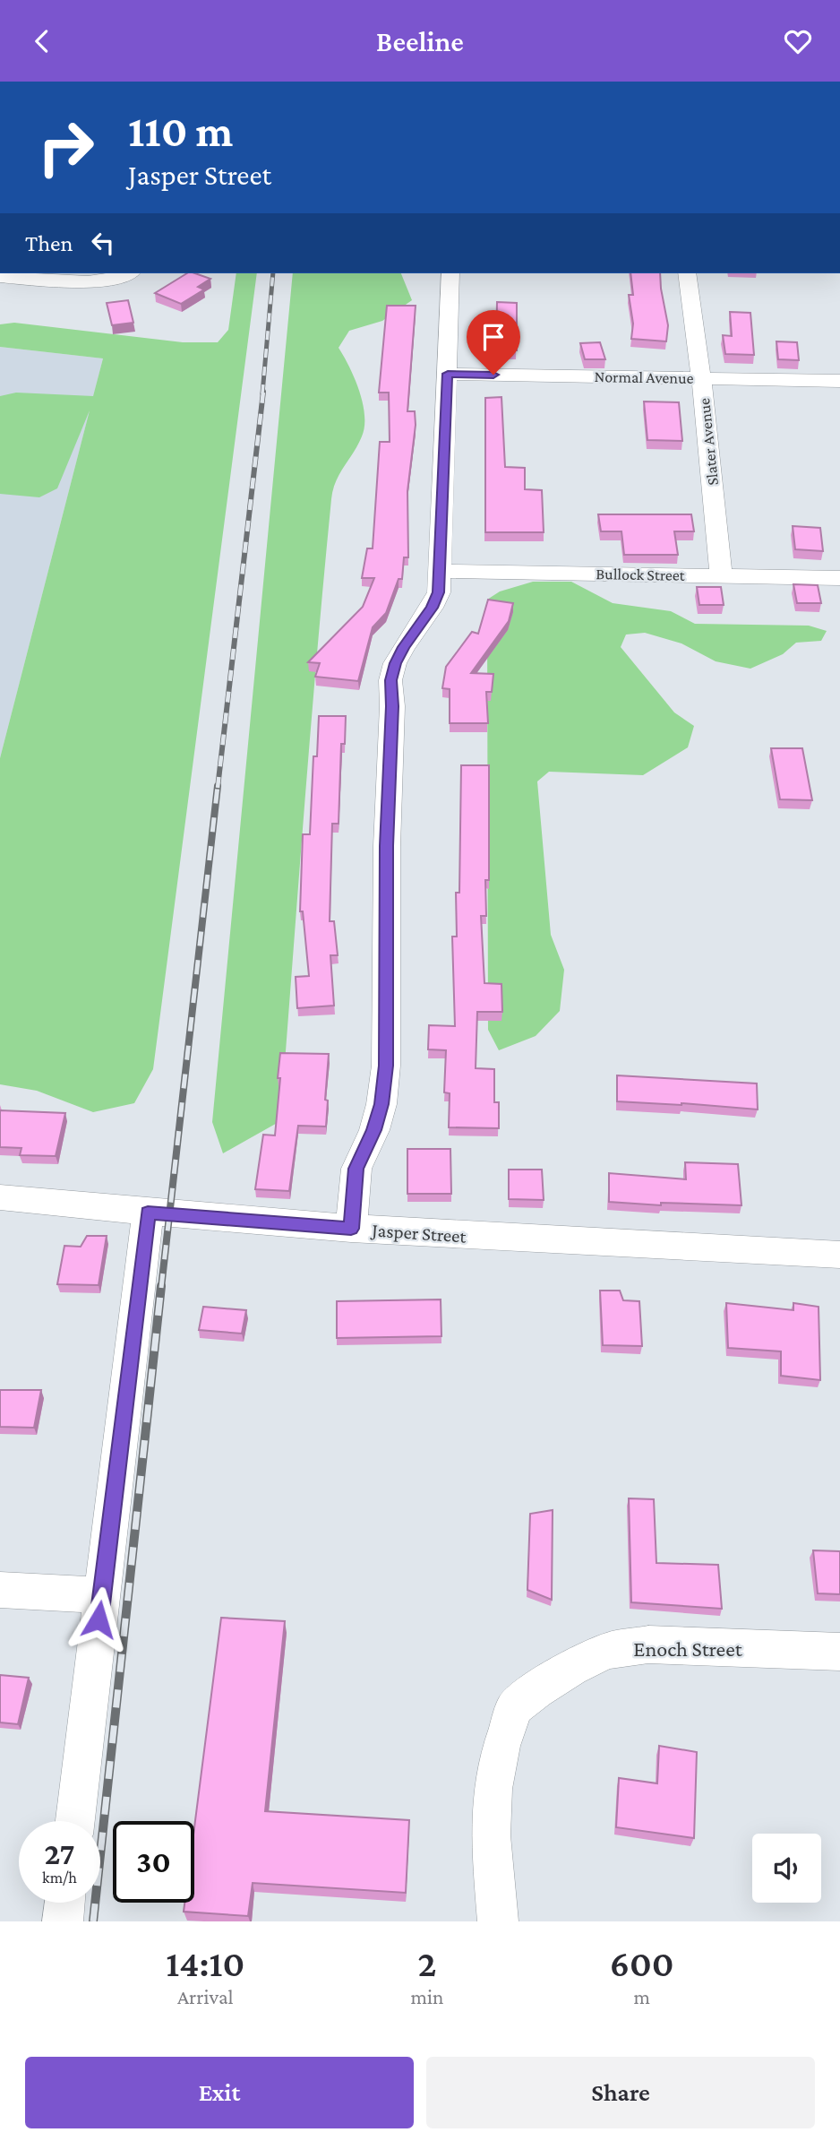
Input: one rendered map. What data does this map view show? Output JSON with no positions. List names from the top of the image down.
{
  "streets": {
    "street": [
      "Normal Avenue",
      "Slater Avenue",
      "Bullock Street",
      "Jasper Street",
      "Enoch Street"
    ]
  },
  "crossings": [
    ["Normal Avenue", "Slater Avenue"],
    ["Slater Avenue", "Bullock Street"]
  ],
  "page": {
    "header": "Beeline",
    "turn": ["110 m", "Jasper Street"],
    "then": "Then",
    "speed": "27 km/h",
    "limit": "30",
    "eta": [
      "14:10",
      "Arrival",
      "2",
      "min",
      "600",
      "m"
    ],
    "buttons": ["Exit", "Share"]
  }
}
